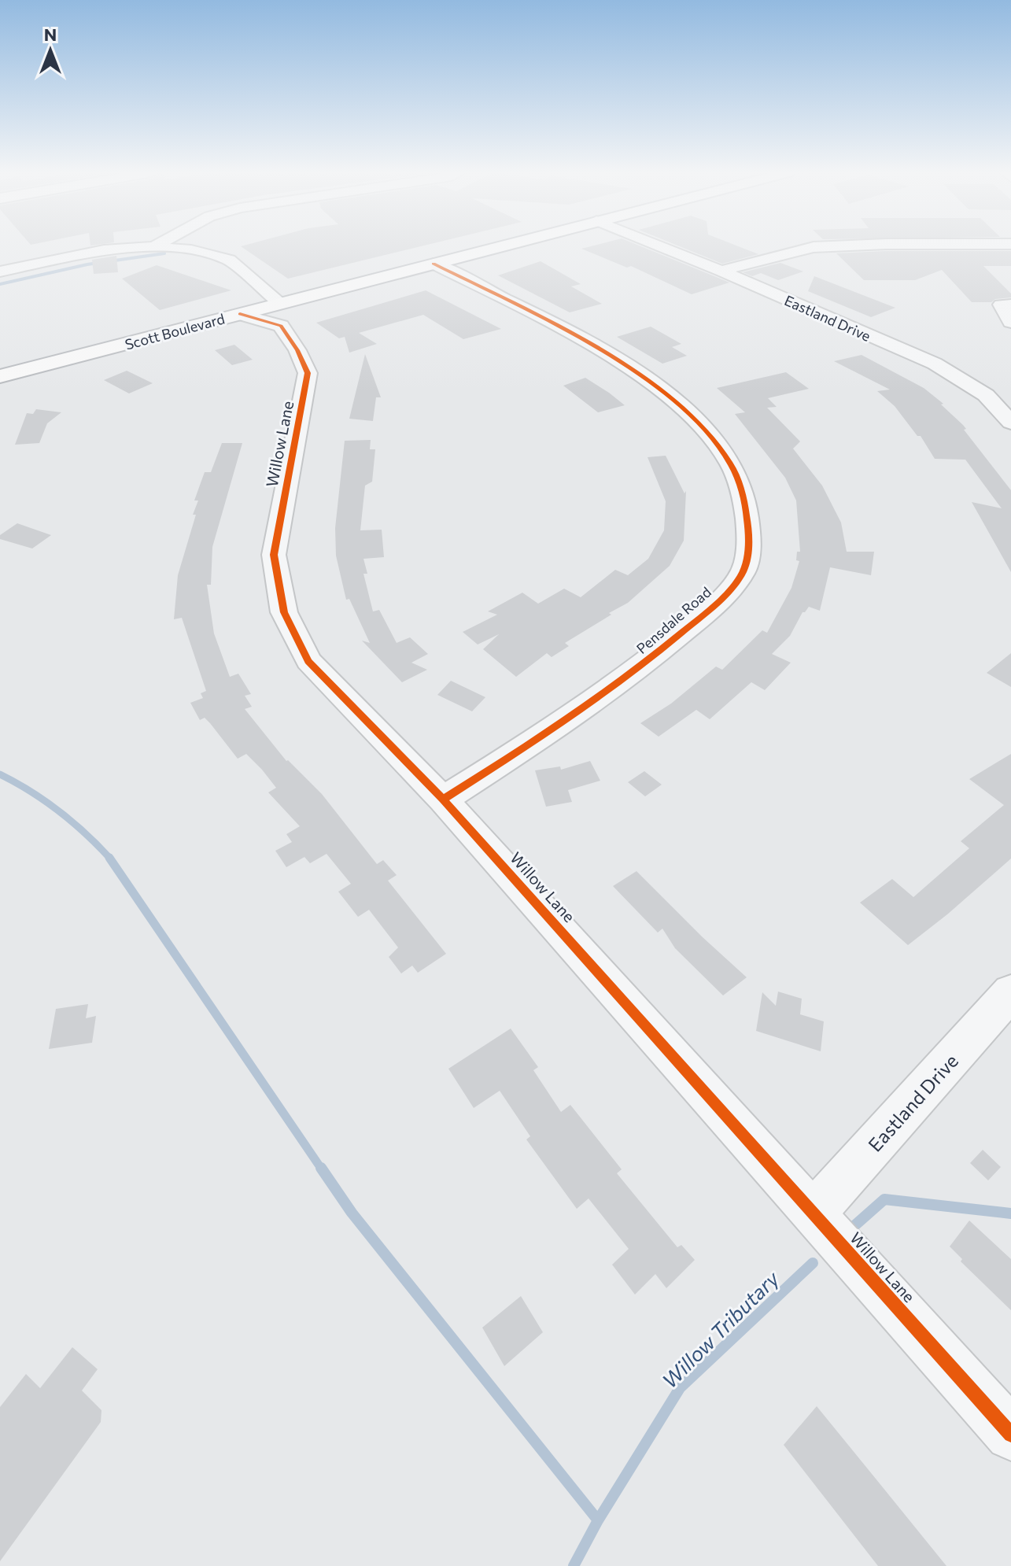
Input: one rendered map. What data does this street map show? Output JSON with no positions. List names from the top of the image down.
{
  "streets": {
    "main road": ["Scott Boulevard"],
    "street": ["Eastland Drive", "Willow Lane", "Pensdale Road"]
  },
  "crossings": [
    ["Eastland Drive", "Willow Lane"],
    ["Scott Boulevard", "Willow Lane"],
    ["Scott Boulevard", "Pensdale Road"],
    ["Willow Lane", "Pensdale Road"]
  ],
  "water": ["Willow Tributary"],
  "north": "top"
}
